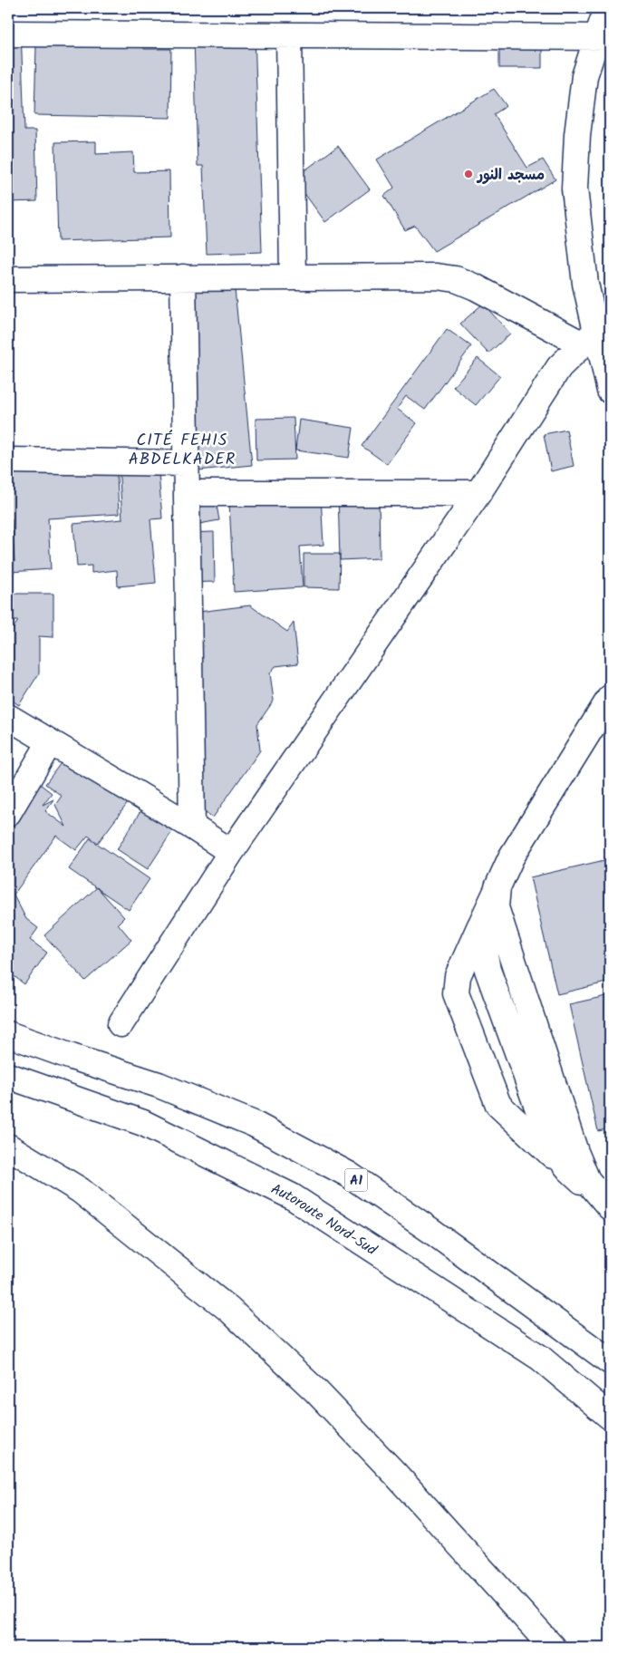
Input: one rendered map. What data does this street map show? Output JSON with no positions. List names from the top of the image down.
{
  "streets": {
    "main road": ["A1", "Autoroute Nord-Sud"]
  },
  "districts": ["CITÉ FEHIS ABDELKADER"],
  "places": ["مسجد النور"]
}
